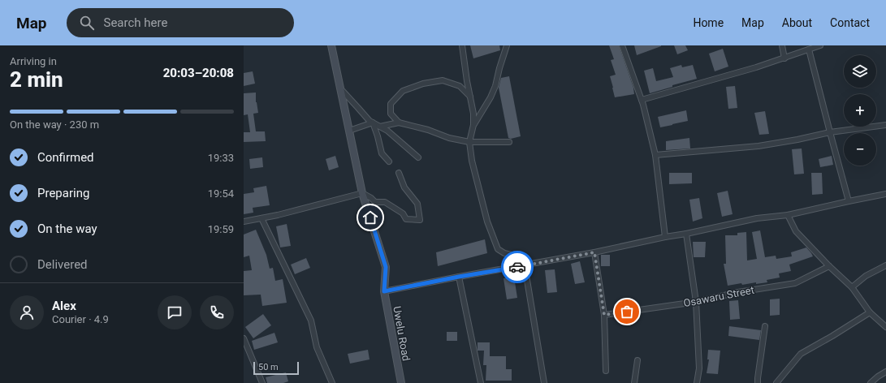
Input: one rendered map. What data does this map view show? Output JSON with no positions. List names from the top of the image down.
{
  "streets": {
    "street": ["Osawaru Street", "Uwelu Road"]
  },
  "scale_bar": "50 m",
  "page": {
    "header": "Map",
    "search": "Search here",
    "nav": [
      "Home",
      "Map",
      "About",
      "Contact"
    ],
    "heading": ["2 min", "Arriving in", "20:03–20:08"],
    "panel": ["Alex", "Courier · 4.9"],
    "map_buttons": ["+", "−"],
    "bar": "On the way · 230 m",
    "list": [
      ["Confirmed", "19:33"],
      ["Preparing", "19:54"],
      ["On the way", "19:59"],
      "Delivered"
    ],
    "scale": "50 m"
  }
}
